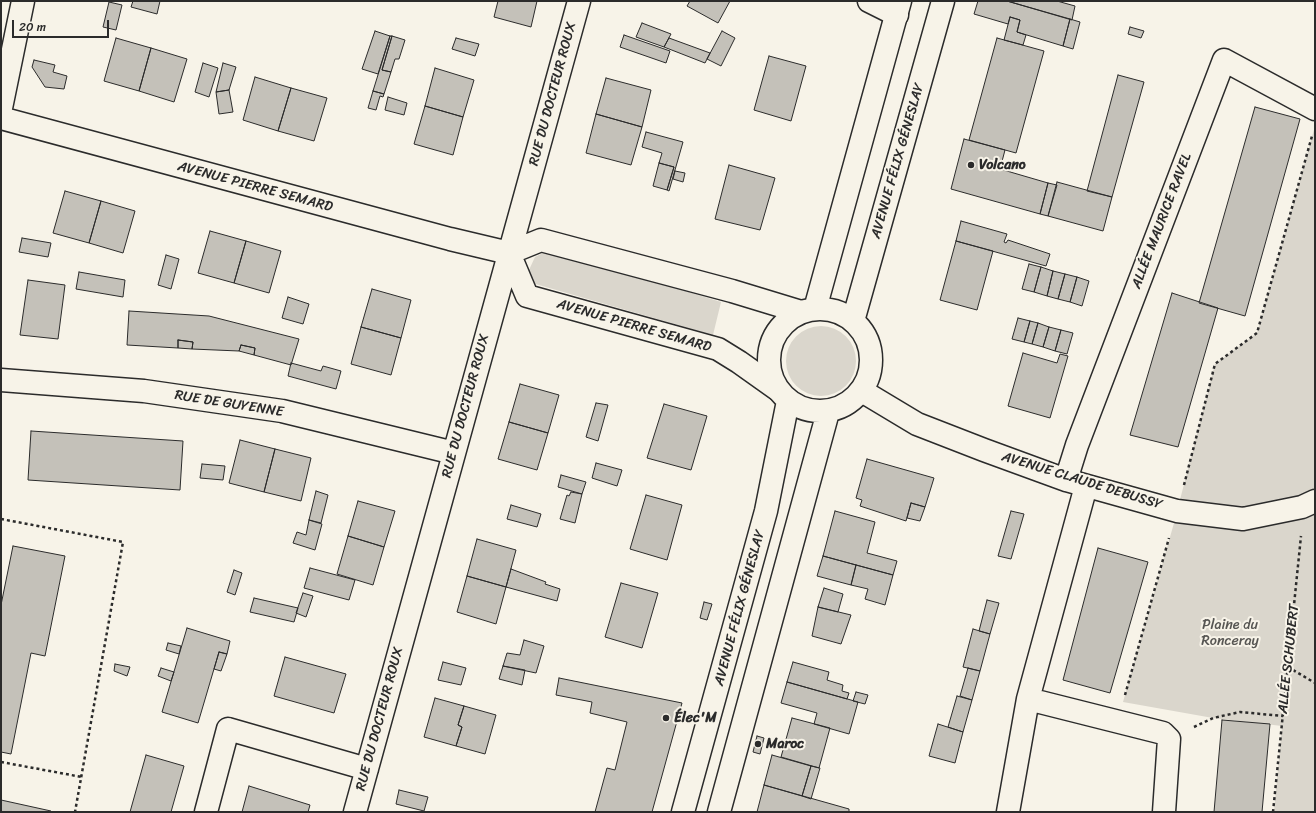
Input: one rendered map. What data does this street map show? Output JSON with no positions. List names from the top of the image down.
{
  "streets": {
    "street": [
      "RUE DU DOCTEUR ROUX",
      "AVENUE FÉLIX GÉNESLAY",
      "AVENUE PIERRE SEMARD",
      "ALLÉE MAURICE RAVEL",
      "RUE DE GUYENNE",
      "AVENUE CLAUDE DEBUSSY"
    ],
    "path": ["ALLÉE SCHUBERT"]
  },
  "crossings": [
    ["RUE DU DOCTEUR ROUX", "AVENUE PIERRE SEMARD"],
    ["RUE DU DOCTEUR ROUX", "RUE DE GUYENNE"],
    ["AVENUE FÉLIX GÉNESLAY", "AVENUE PIERRE SEMARD"],
    ["AVENUE FÉLIX GÉNESLAY", "AVENUE CLAUDE DEBUSSY"],
    ["AVENUE PIERRE SEMARD", "AVENUE CLAUDE DEBUSSY"],
    ["ALLÉE MAURICE RAVEL", "AVENUE CLAUDE DEBUSSY"],
    ["AVENUE CLAUDE DEBUSSY", "ALLÉE SCHUBERT"]
  ],
  "parks": ["Plaine du Ronceray"],
  "places": ["Volcano", "Élec'M", "Maroc"],
  "scale_bar": "20 m"
}
